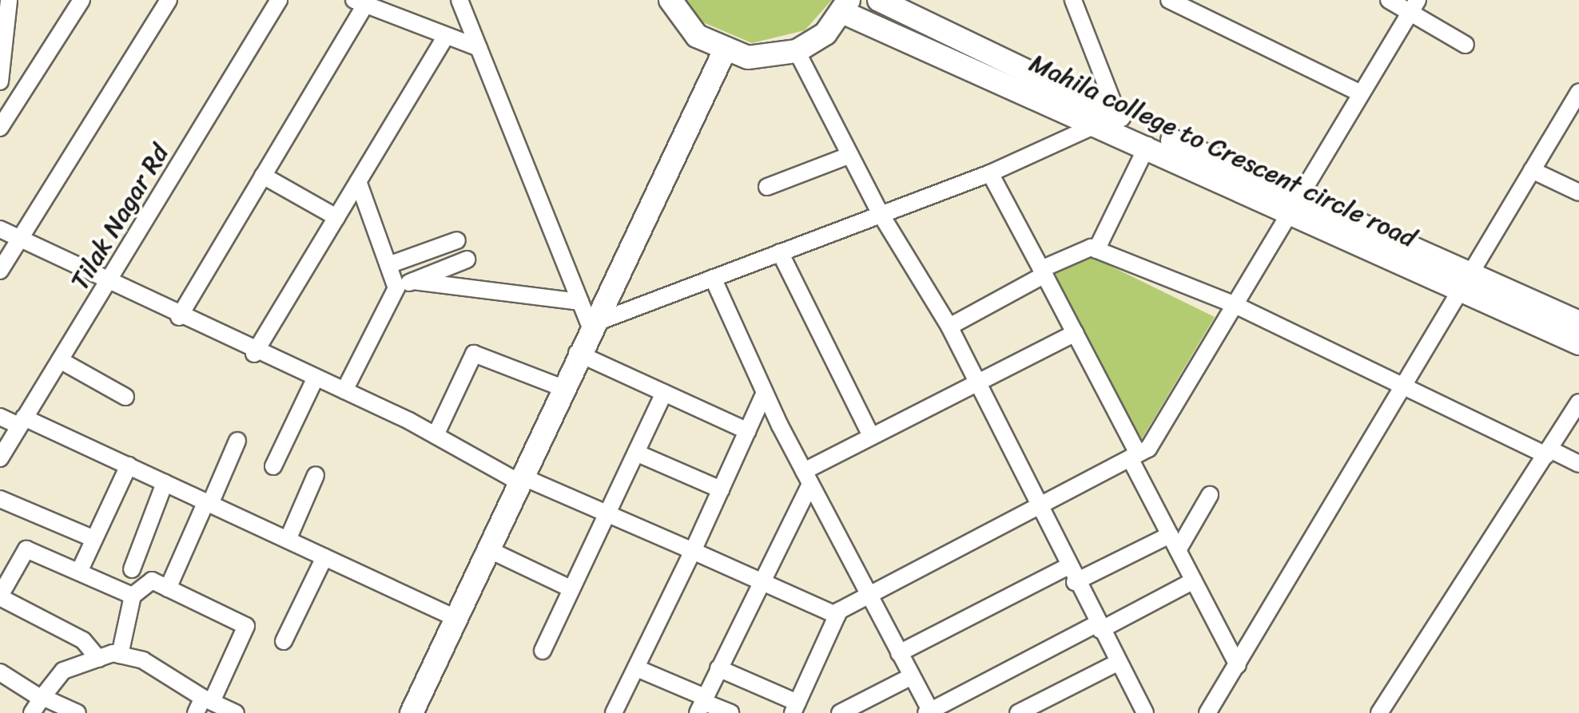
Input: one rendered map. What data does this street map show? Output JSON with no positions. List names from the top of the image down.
{
  "streets": {
    "main road": ["Mahila college to Crescent circle road"],
    "street": ["Tilak Nagar Rd"]
  }
}
